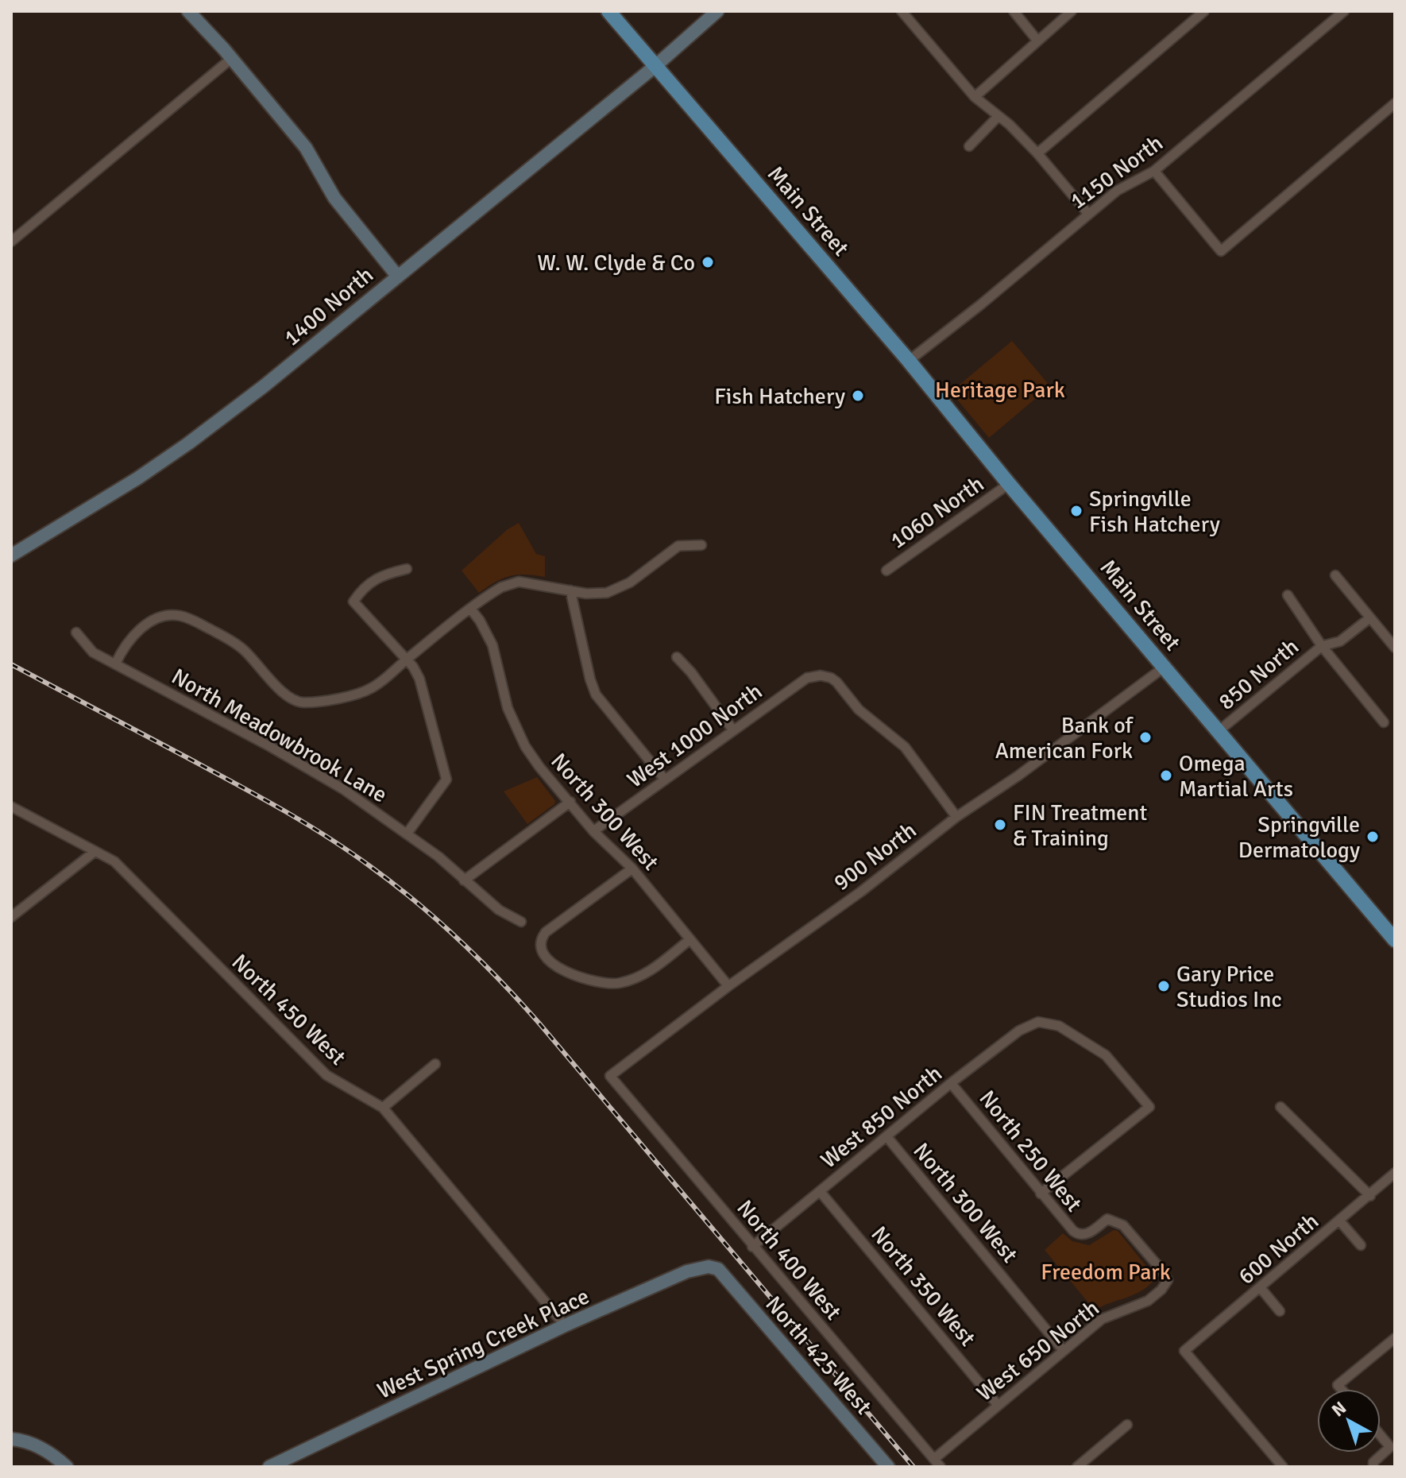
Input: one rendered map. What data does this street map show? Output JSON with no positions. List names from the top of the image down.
{
  "streets": {
    "main road": ["Main Street"],
    "street": [
      "1150 North",
      "1400 North",
      "1060 North",
      "850 North",
      "North Meadowbrook Lane",
      "West 1000 North",
      "North 300 West",
      "900 North",
      "North 450 West",
      "West 850 North",
      "North 250 West",
      "600 North",
      "North 400 West",
      "North 350 West",
      "West Spring Creek Place",
      "West 650 North",
      "North 425 West"
    ]
  },
  "crossings": [
    ["1150 North", "Main Street"],
    ["Main Street", "1400 North"],
    ["Main Street", "1060 North"],
    ["Main Street", "850 North"],
    ["Main Street", "900 North"],
    ["West 1000 North", "North 300 West"],
    ["West 1000 North", "900 North"],
    ["North 300 West", "900 North"],
    ["North 300 West", "West 850 North"],
    ["North 300 West", "West 650 North"],
    ["900 North", "North 400 West"],
    ["North 450 West", "West Spring Creek Place"],
    ["West 850 North", "North 250 West"],
    ["West 850 North", "North 400 West"],
    ["West 850 North", "North 350 West"],
    ["North 250 West", "West 650 North"],
    ["North 400 West", "West 650 North"],
    ["North 350 West", "West 650 North"],
    ["West Spring Creek Place", "North 425 West"]
  ],
  "parks": ["Heritage Park", "Freedom Park"],
  "places": [
    "W. W. Clyde & Co",
    "Fish Hatchery",
    "Springville Fish Hatchery",
    "Bank of American Fork",
    "Omega Martial Arts",
    "FIN Treatment & Training",
    "Springville Dermatology",
    "Gary Price Studios Inc"
  ],
  "north": "top left"
}
